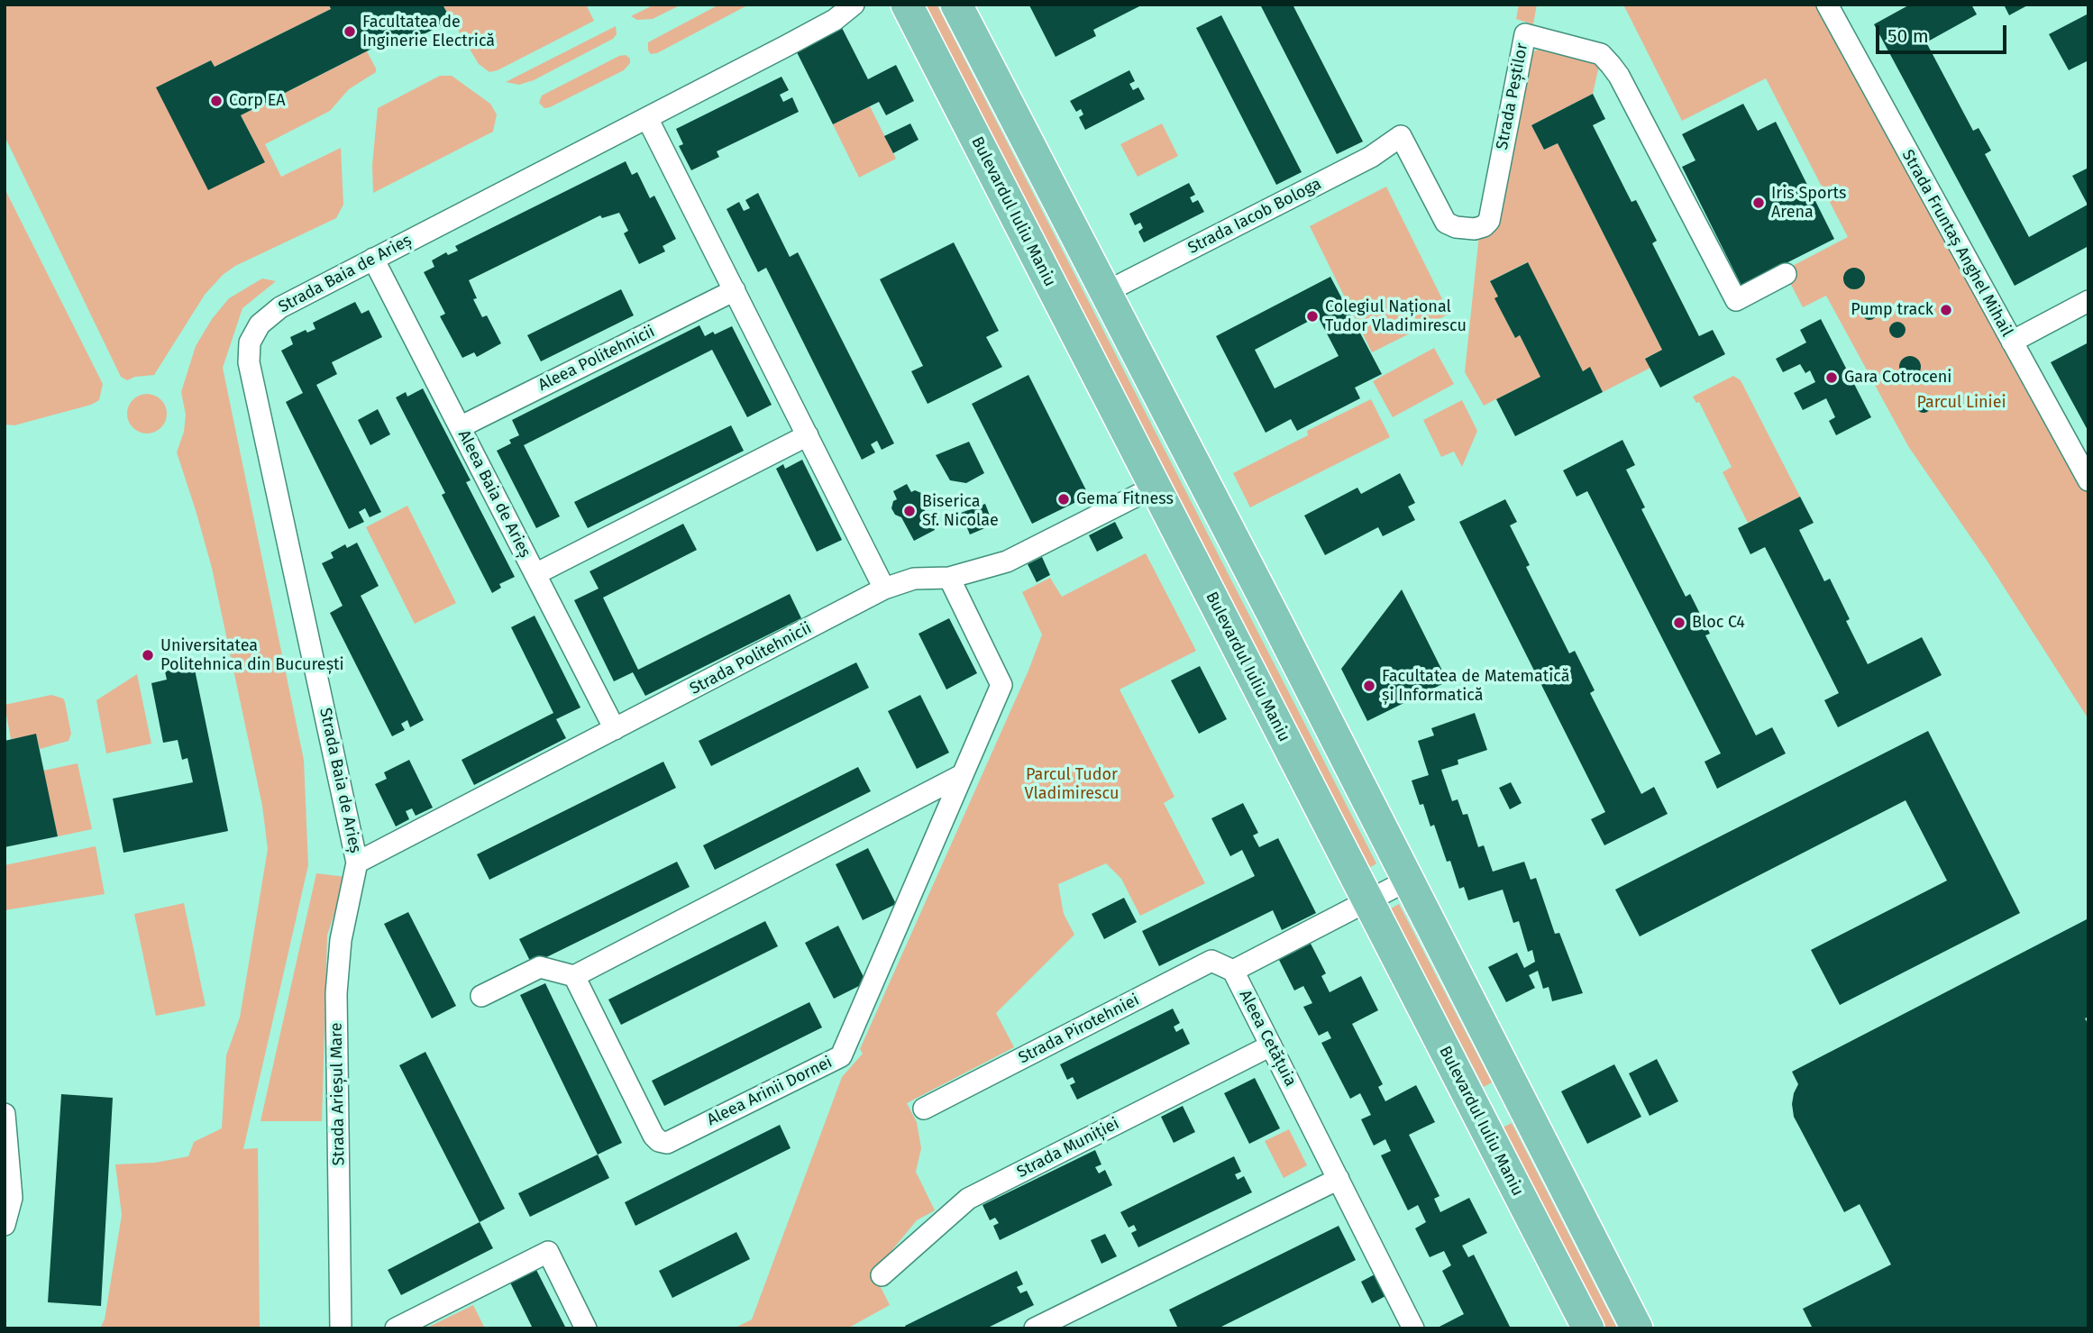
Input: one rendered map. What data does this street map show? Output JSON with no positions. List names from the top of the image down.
{
  "streets": {
    "main road": ["Bulevardul Iuliu Maniu"],
    "street": [
      "Strada Peștilor",
      "Strada Iacob Bologa",
      "Strada Fruntaș Anghel Mihail",
      "Strada Baia de Arieș",
      "Aleea Politehnicii",
      "Aleea Baia de Arieș",
      "Strada Politehnicii",
      "Strada Pirotehniei",
      "Aleea Cetățuia",
      "Aleea Arinii Dornei",
      "Strada Arieșul Mare",
      "Strada Muniției"
    ]
  },
  "crossings": [
    ["Strada Peștilor", "Strada Iacob Bologa"],
    ["Bulevardul Iuliu Maniu", "Strada Politehnicii"],
    ["Bulevardul Iuliu Maniu", "Aleea Cetățuia"],
    ["Strada Baia de Arieș", "Aleea Baia de Arieș"],
    ["Strada Baia de Arieș", "Strada Politehnicii"],
    ["Strada Baia de Arieș", "Strada Arieșul Mare"],
    ["Aleea Politehnicii", "Aleea Baia de Arieș"],
    ["Aleea Baia de Arieș", "Strada Politehnicii"],
    ["Strada Politehnicii", "Aleea Arinii Dornei"],
    ["Strada Politehnicii", "Strada Arieșul Mare"],
    ["Strada Pirotehniei", "Aleea Cetățuia"],
    ["Aleea Cetățuia", "Strada Muniției"]
  ],
  "parks": ["Parcul Liniei", "Parcul Tudor Vladimirescu"],
  "places": [
    "Facultatea de Inginerie Electrică",
    "Corp EA",
    "Iris Sports Arena",
    "Pump track",
    "Colegiul Național Tudor Vladimirescu",
    "Gara Cotroceni",
    "Gema Fitness",
    "Biserica Sf. Nicolae",
    "Bloc C4",
    "Universitatea Politehnica din București",
    "Facultatea de Matematică și Informatică"
  ],
  "scale_bar": "50 m"
}
